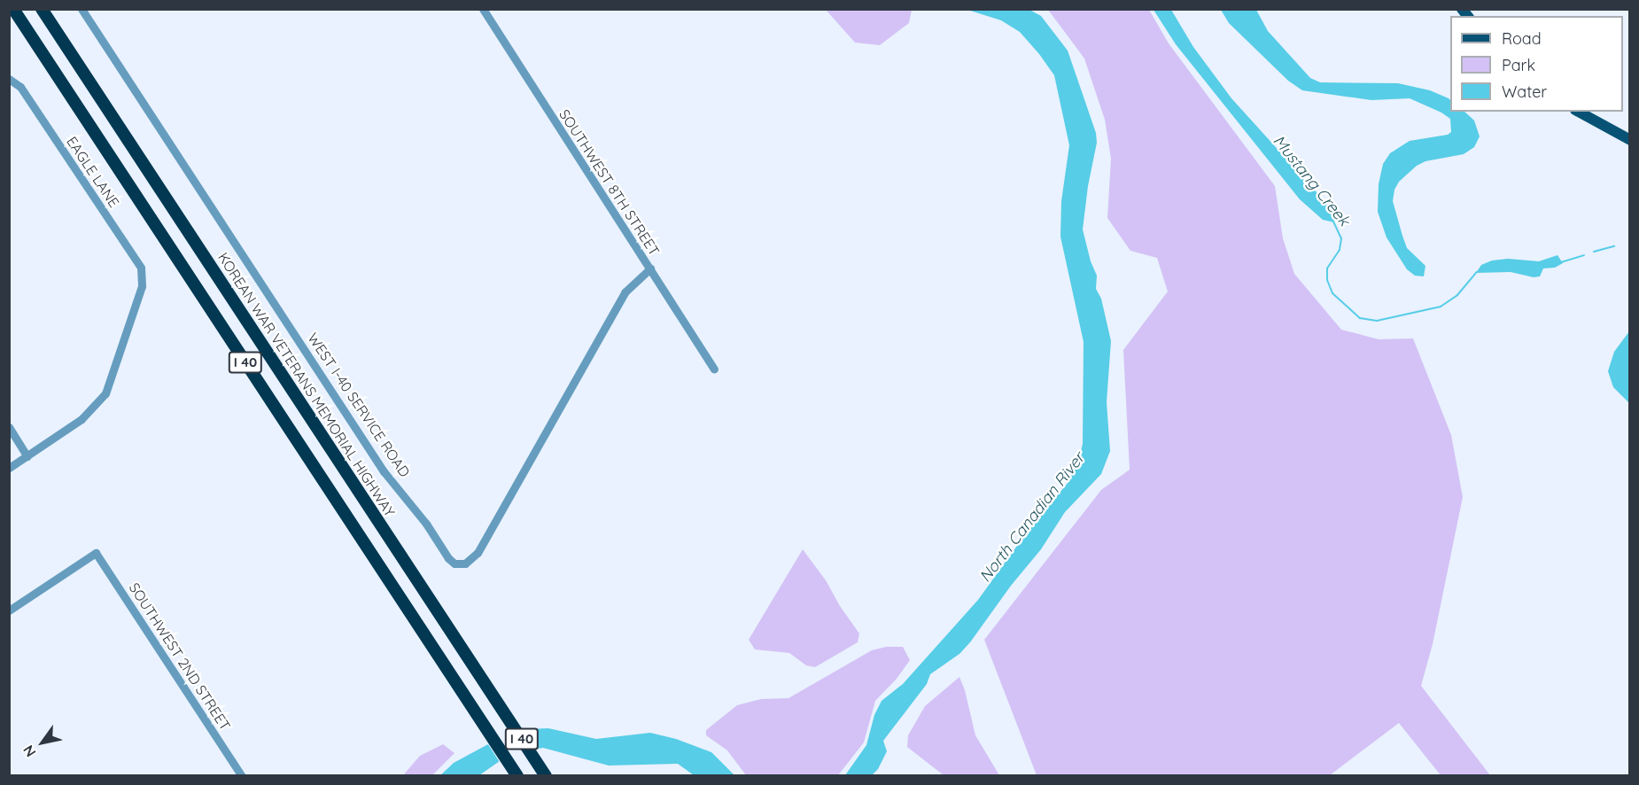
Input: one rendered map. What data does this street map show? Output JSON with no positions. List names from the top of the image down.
{
  "streets": {
    "highway": ["I 40", "KOREAN WAR VETERANS MEMORIAL HIGHWAY"],
    "street": [
      "EAGLE LANE",
      "SOUTHWEST 8TH STREET",
      "WEST I-40 SERVICE ROAD",
      "SOUTHWEST 2ND STREET"
    ]
  },
  "crossings": [
    ["SOUTHWEST 8TH STREET", "WEST I-40 SERVICE ROAD"]
  ],
  "water": ["Mustang Creek", "North Canadian River"],
  "legend": ["Road", "Park", "Water"],
  "north": "bottom left"
}
